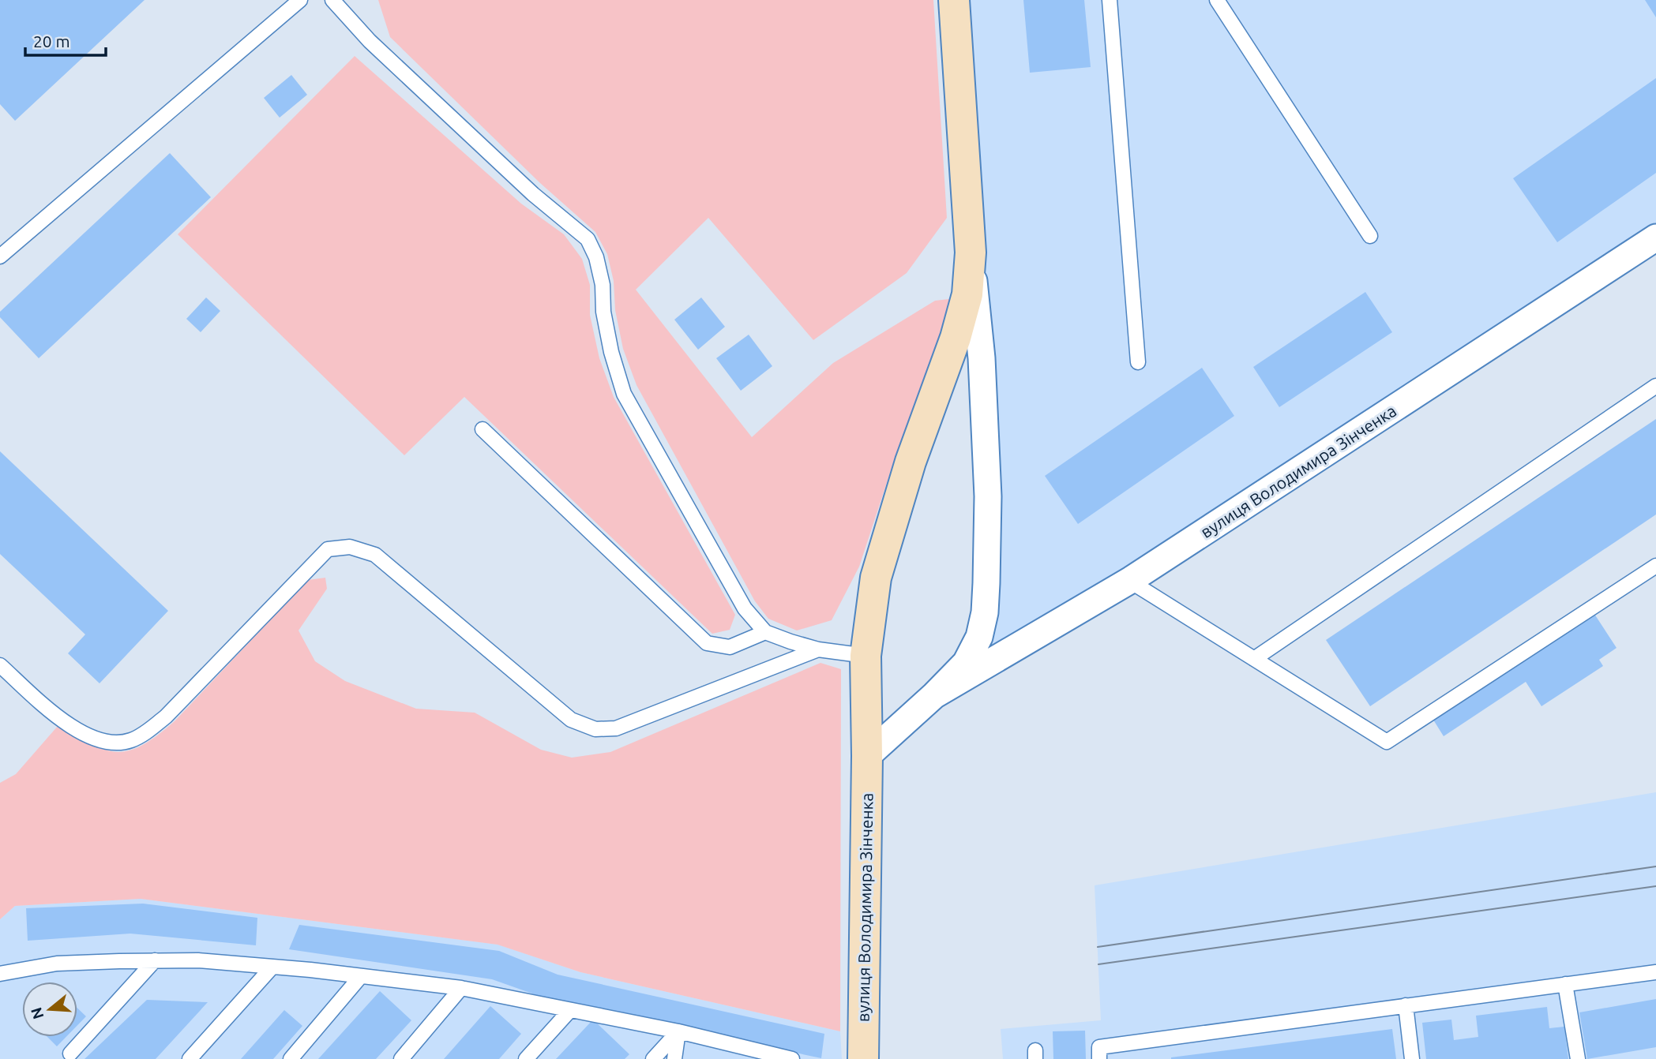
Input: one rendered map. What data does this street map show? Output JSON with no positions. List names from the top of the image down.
{
  "streets": {
    "main road": ["вулиця Володимира Зінченка"]
  },
  "scale_bar": "20 m",
  "north": "left"
}
